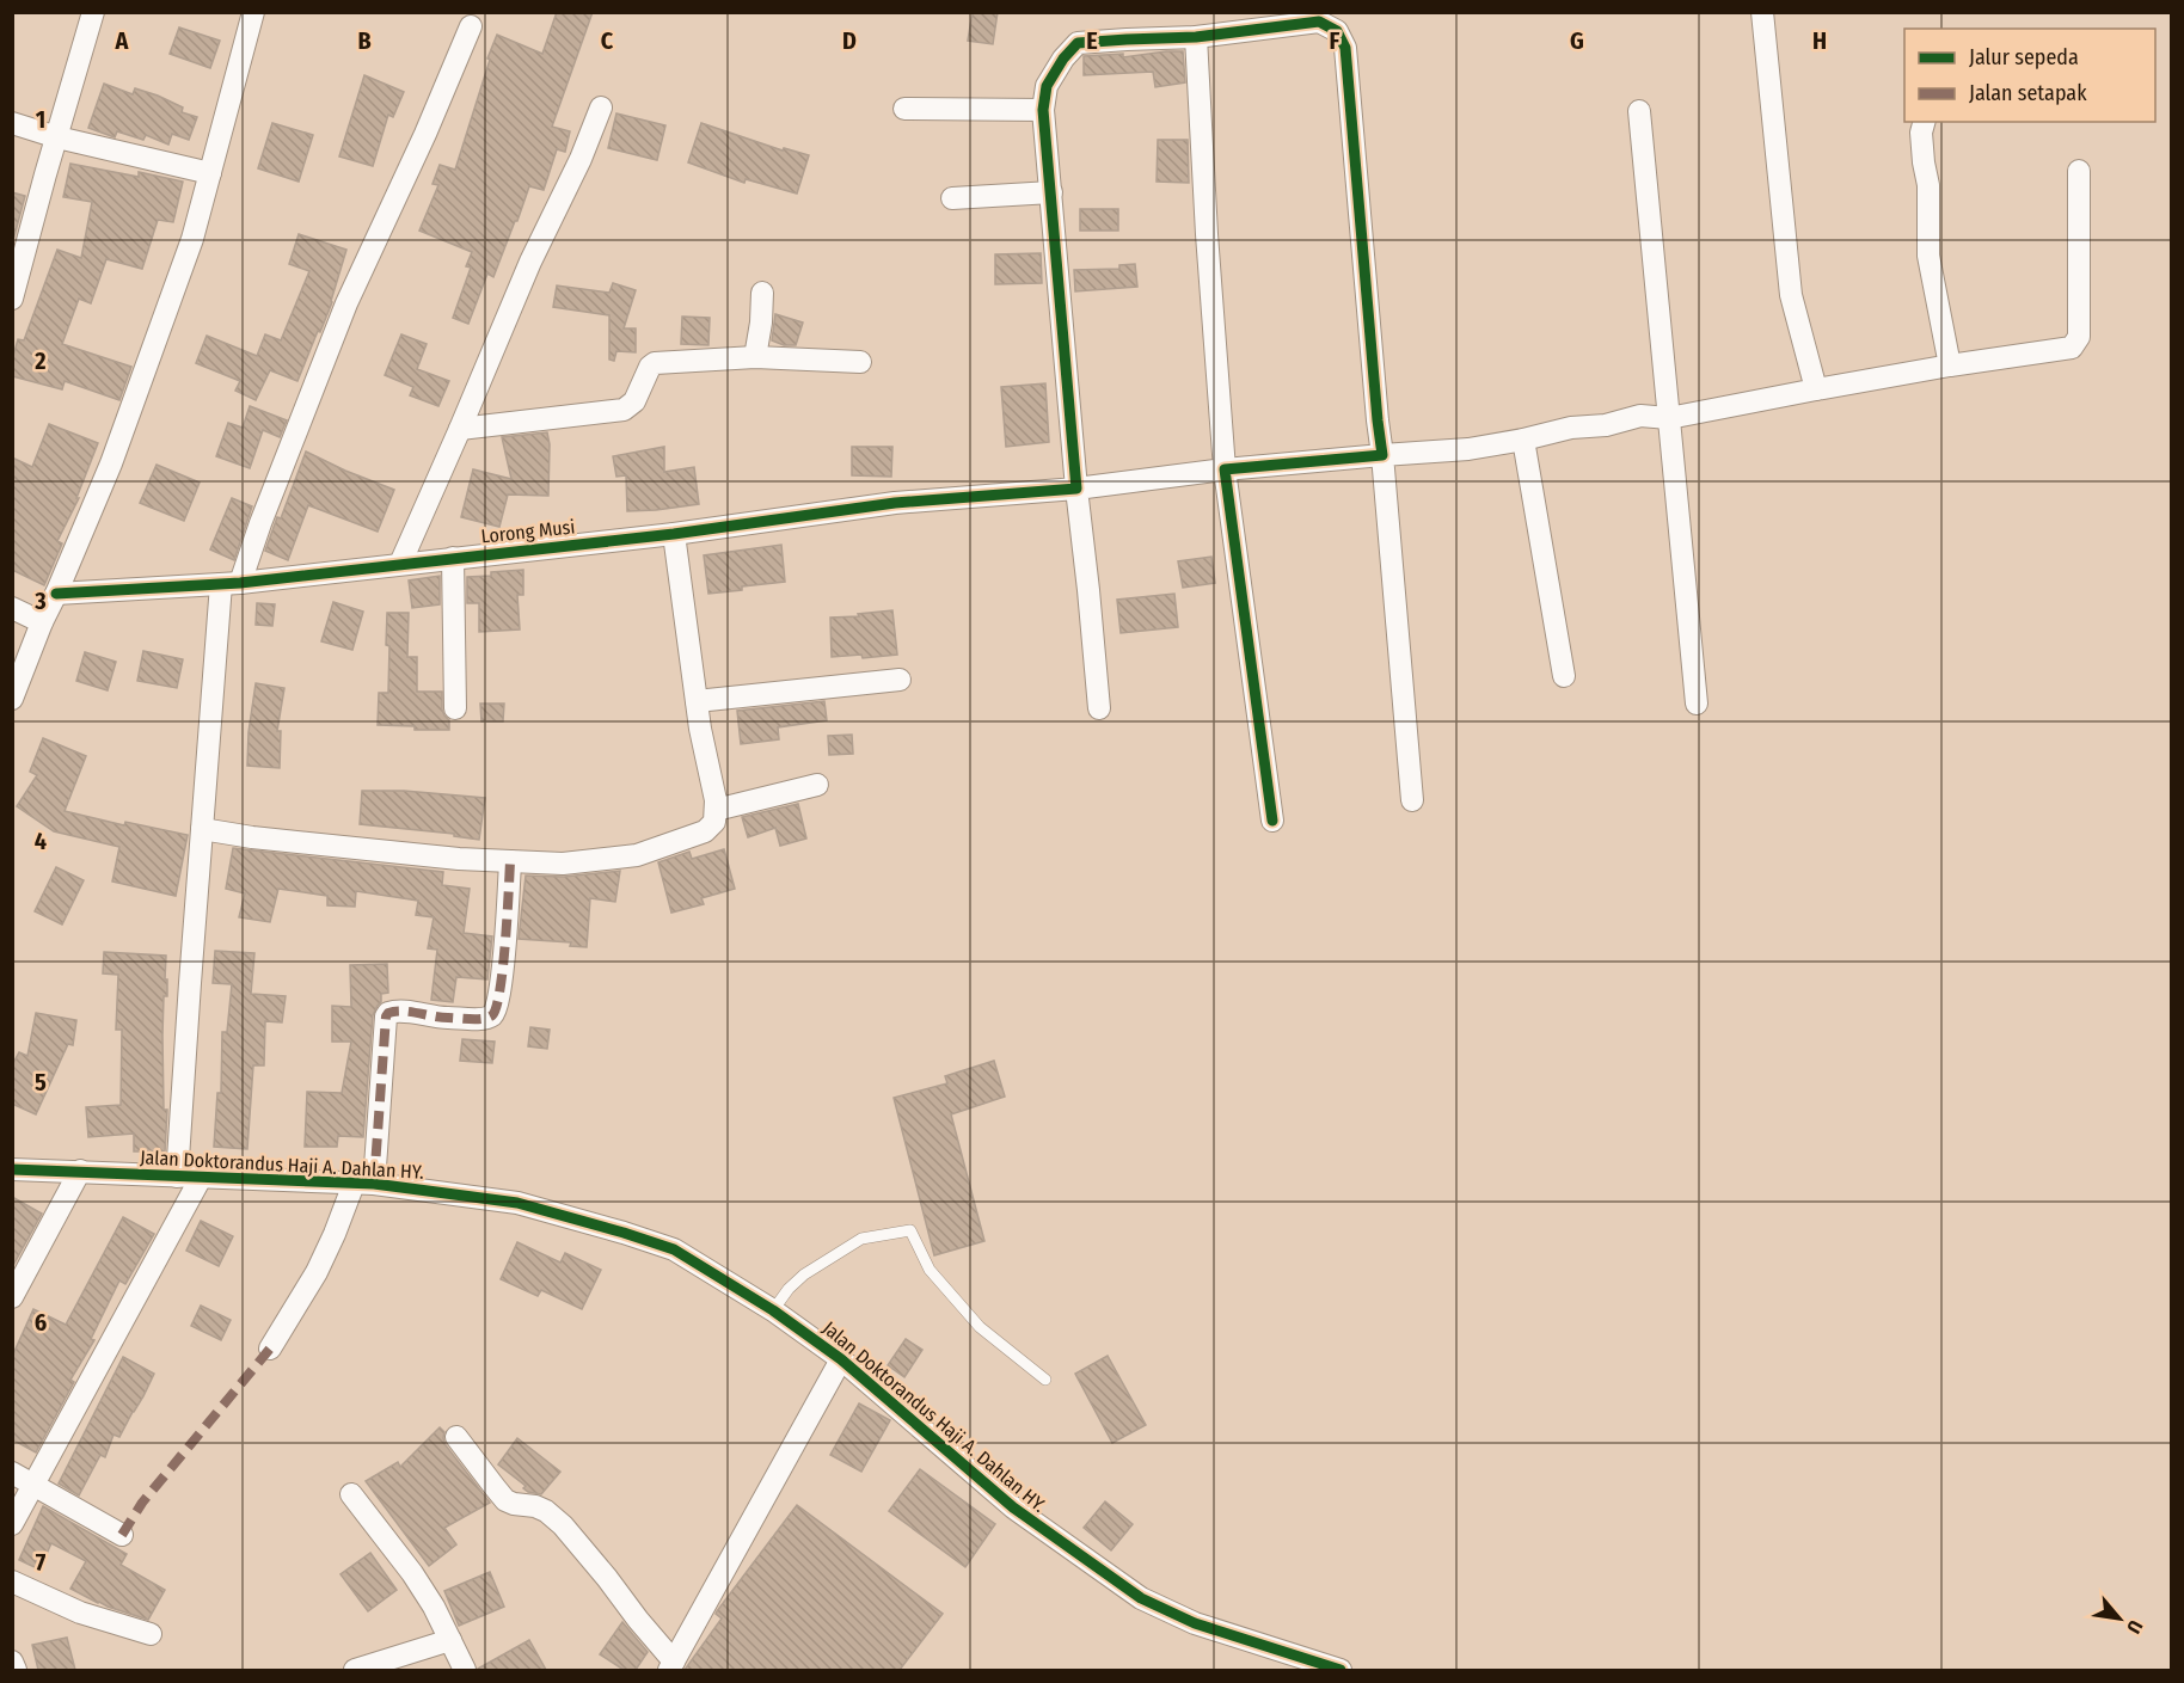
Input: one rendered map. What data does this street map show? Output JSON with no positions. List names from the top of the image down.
{
  "streets": {
    "street": ["Lorong Musi", "Jalan Doktorandus Haji A. Dahlan HY."]
  },
  "legend": ["Jalur sepeda", "Jalan setapak"],
  "north": "bottom right",
  "grid": {
    "columns": [
      "A",
      "B",
      "C",
      "D",
      "E",
      "F",
      "G",
      "H"
    ],
    "rows": [
      "1",
      "2",
      "3",
      "4",
      "5",
      "6",
      "7"
    ]
  }
}
